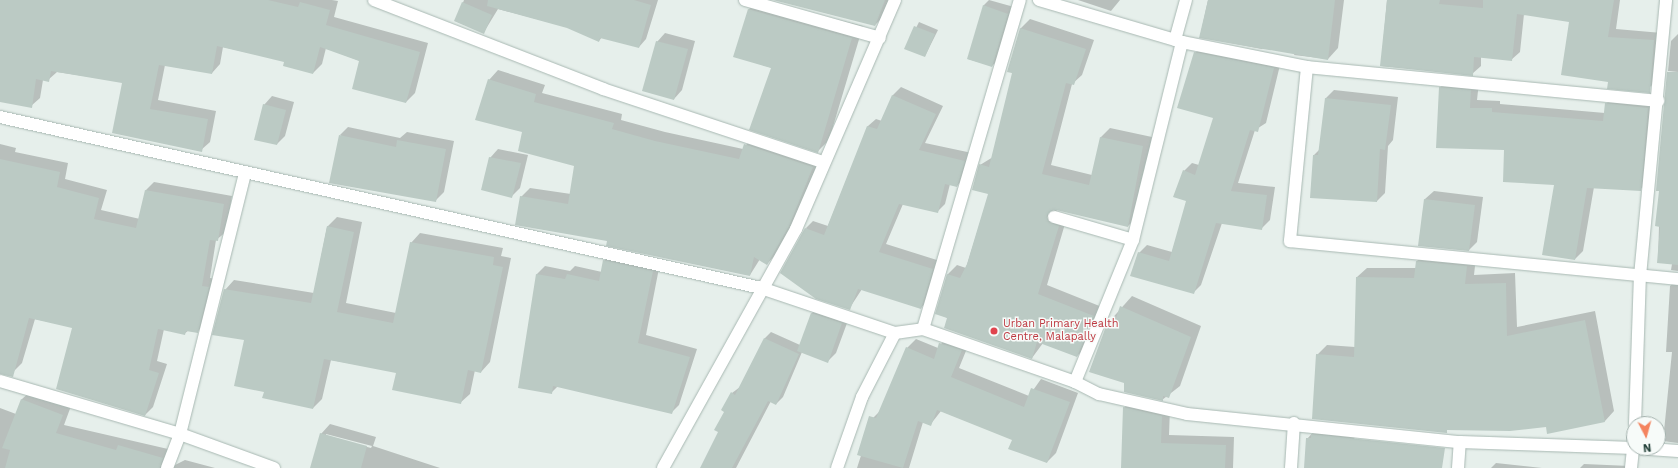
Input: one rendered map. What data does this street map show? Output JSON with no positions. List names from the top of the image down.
{
  "places": ["Urban Primary Health Centre, Malapally"],
  "north": "bottom"
}
